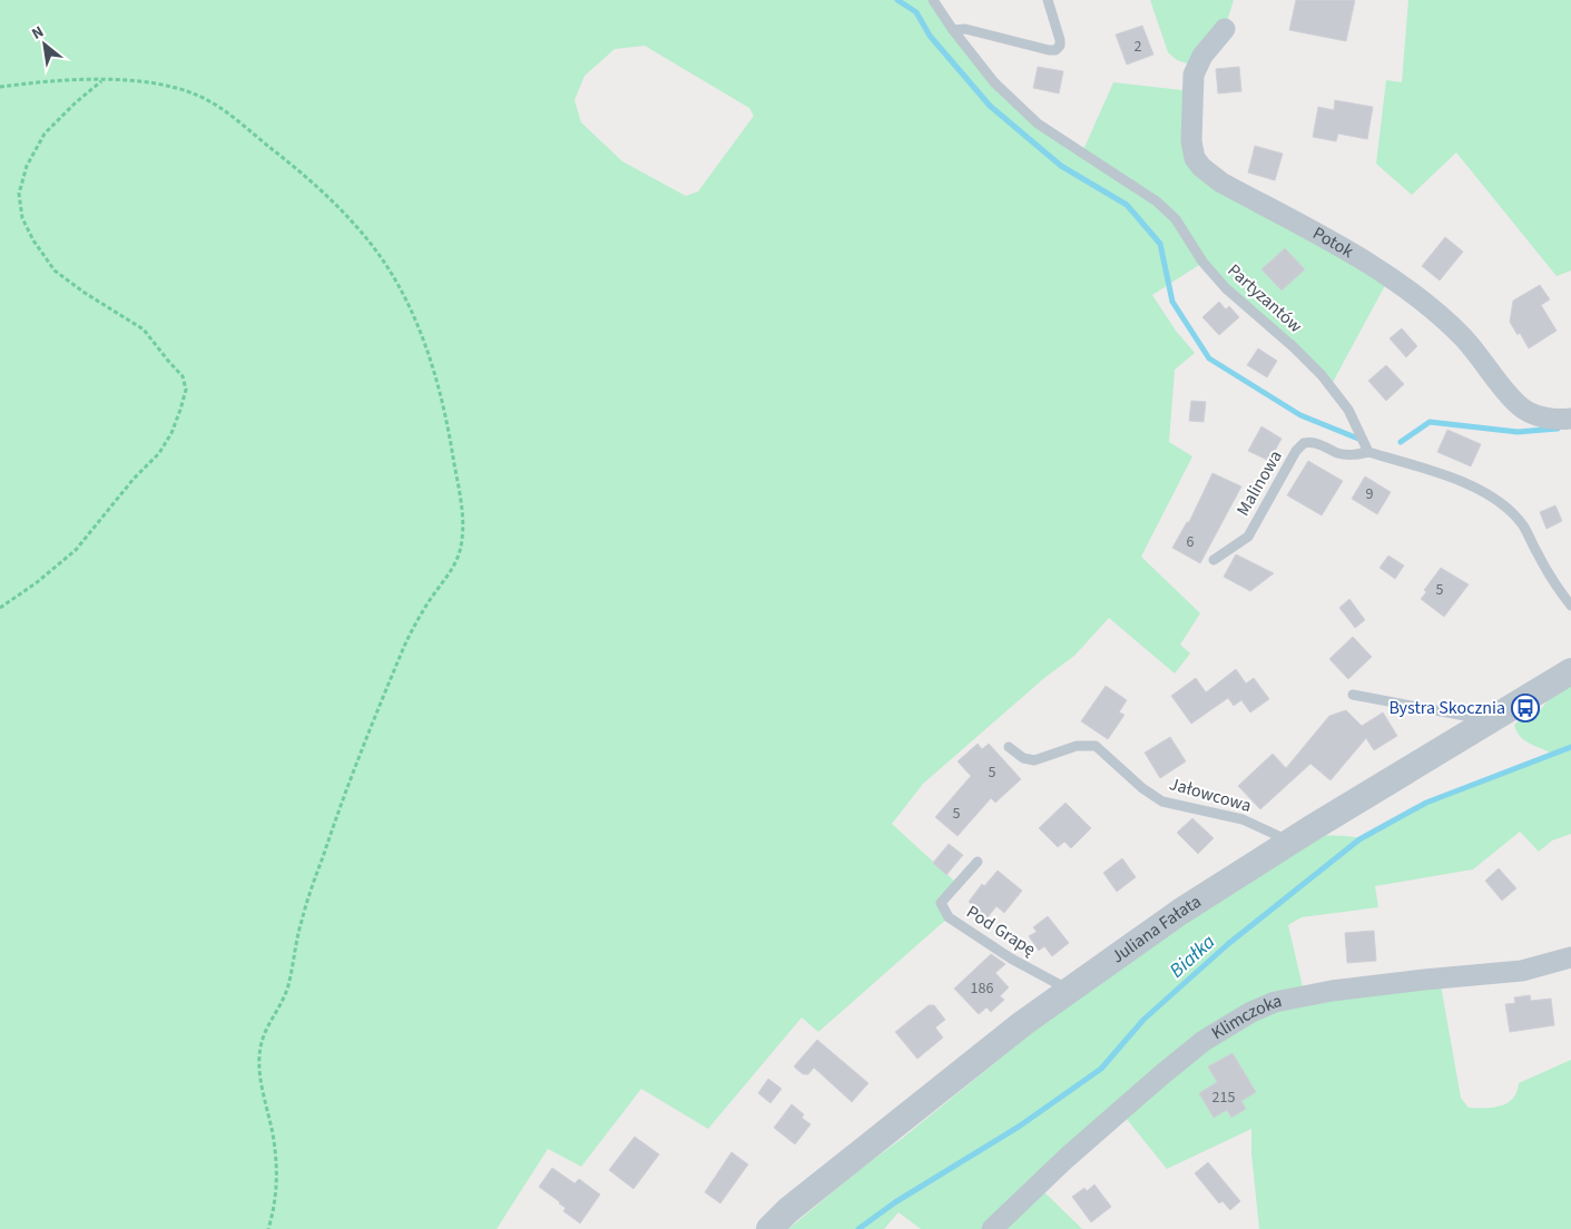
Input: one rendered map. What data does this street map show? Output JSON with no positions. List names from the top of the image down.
{
  "streets": {
    "street": ["Potok", "Juliana Fałata", "Klimczoka"],
    "lane": [
      "Partyzantów",
      "Malinowa",
      "Jałowcowa",
      "Pod Grapę"
    ]
  },
  "crossings": [
    ["Partyzantów", "Malinowa"],
    ["Jałowcowa", "Juliana Fałata"],
    ["Juliana Fałata", "Pod Grapę"]
  ],
  "water": ["Białka"],
  "places": {
    "bus stop": ["Bystra Skocznia"]
  },
  "house_numbers": [
    "2",
    "9",
    "6",
    "5",
    "5",
    "5",
    "186",
    "215"
  ],
  "north": "top left"
}
